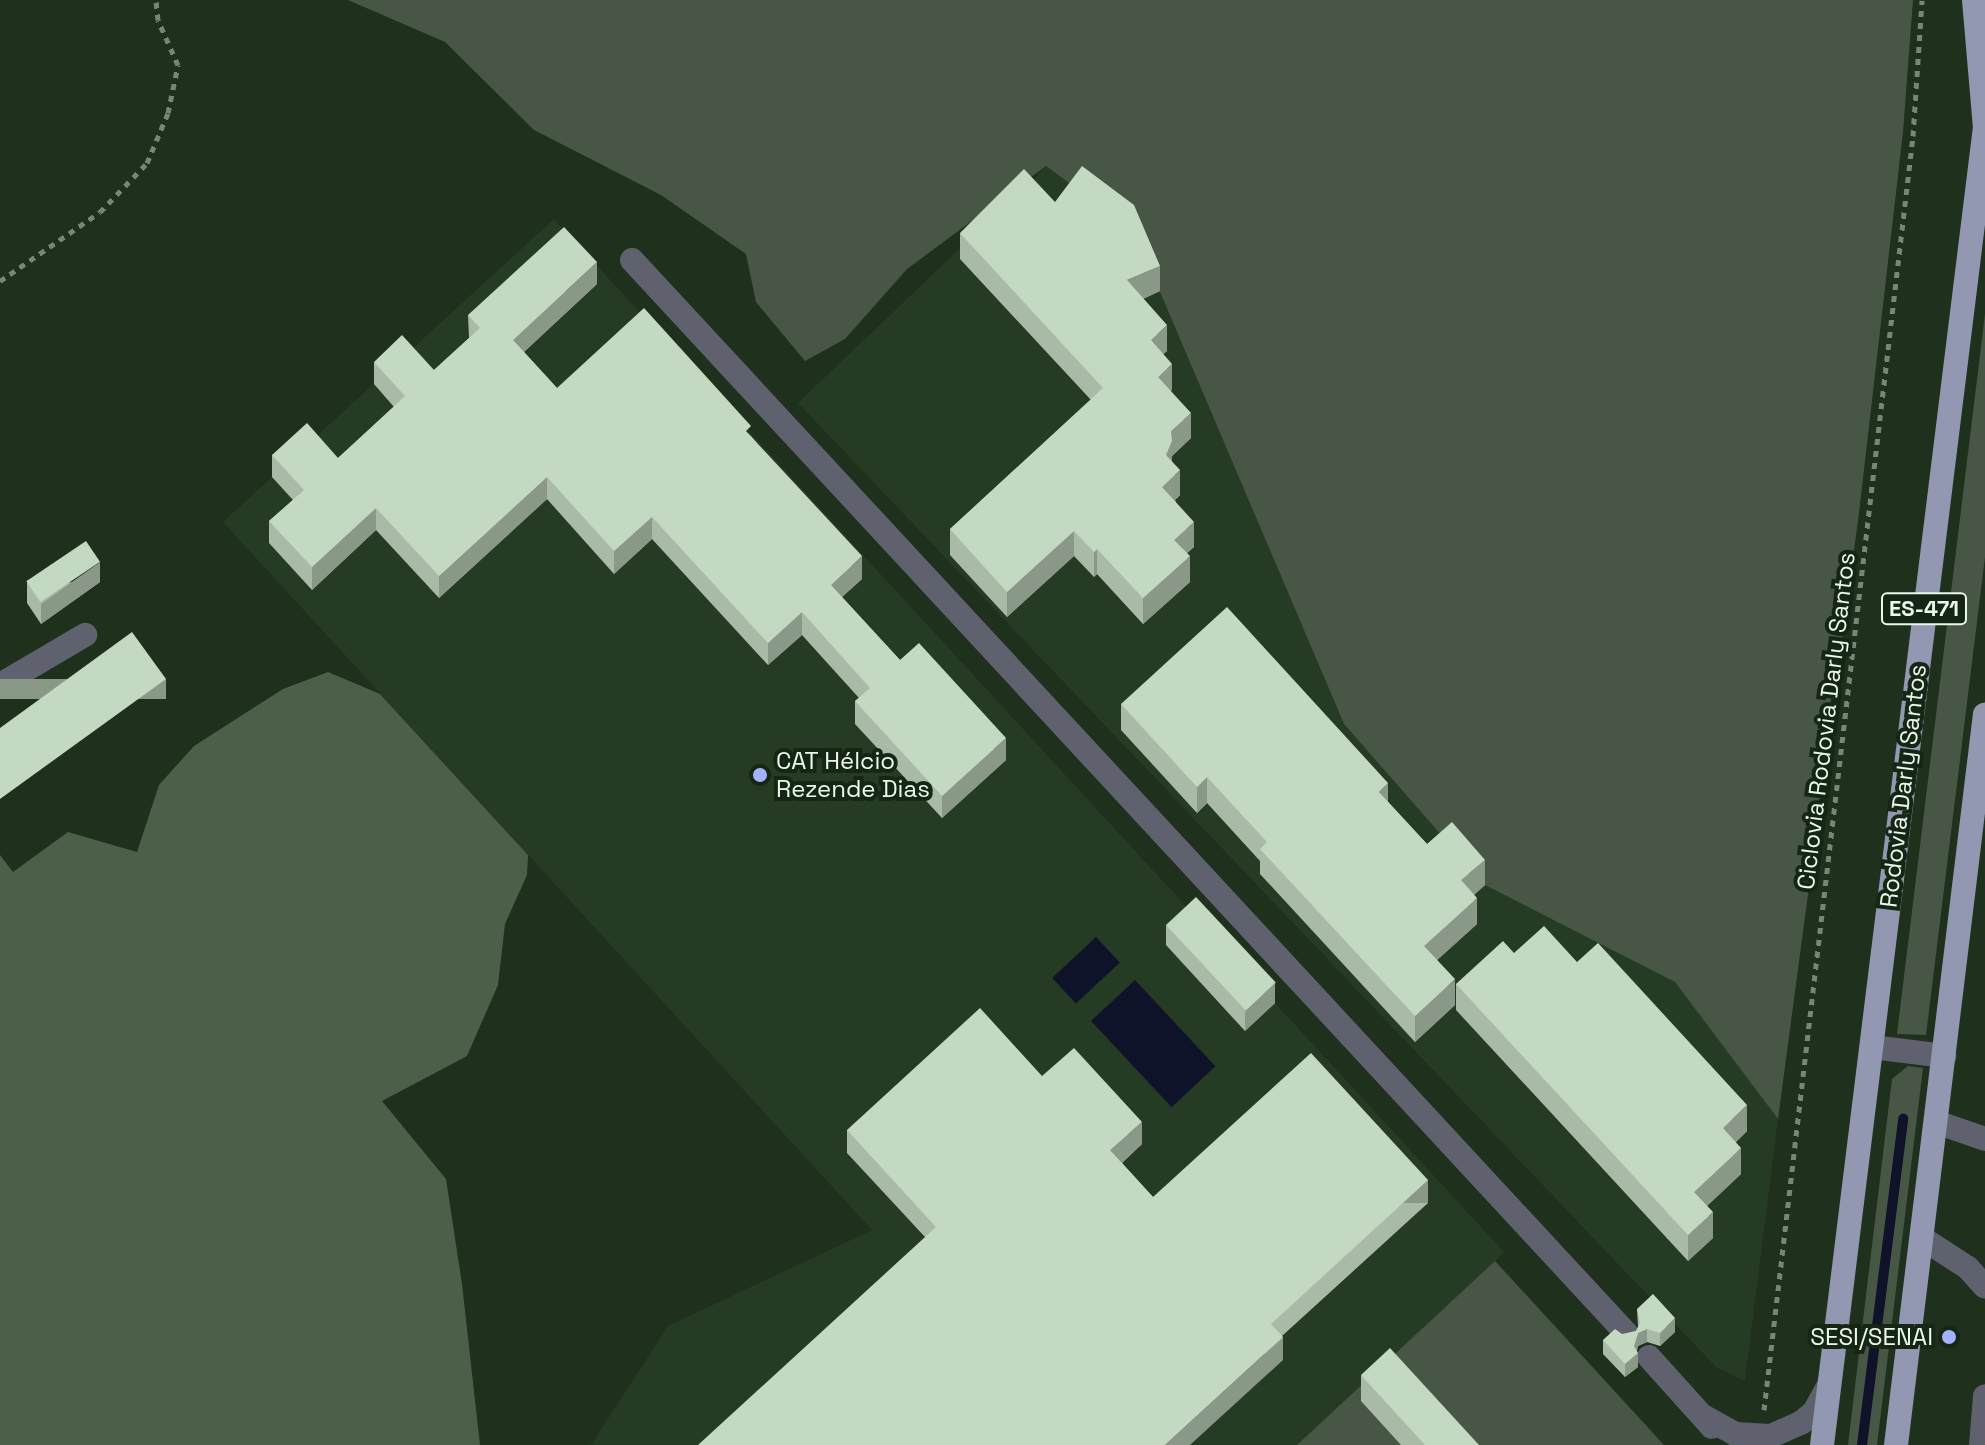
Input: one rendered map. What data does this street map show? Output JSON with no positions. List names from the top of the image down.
{
  "streets": {
    "main road": ["ES-471", "Rodovia Darly Santos"],
    "path": ["Ciclovia Rodovia Darly Santos"]
  },
  "places": ["CAT Hélcio Rezende Dias", "SESI/SENAI"]
}
